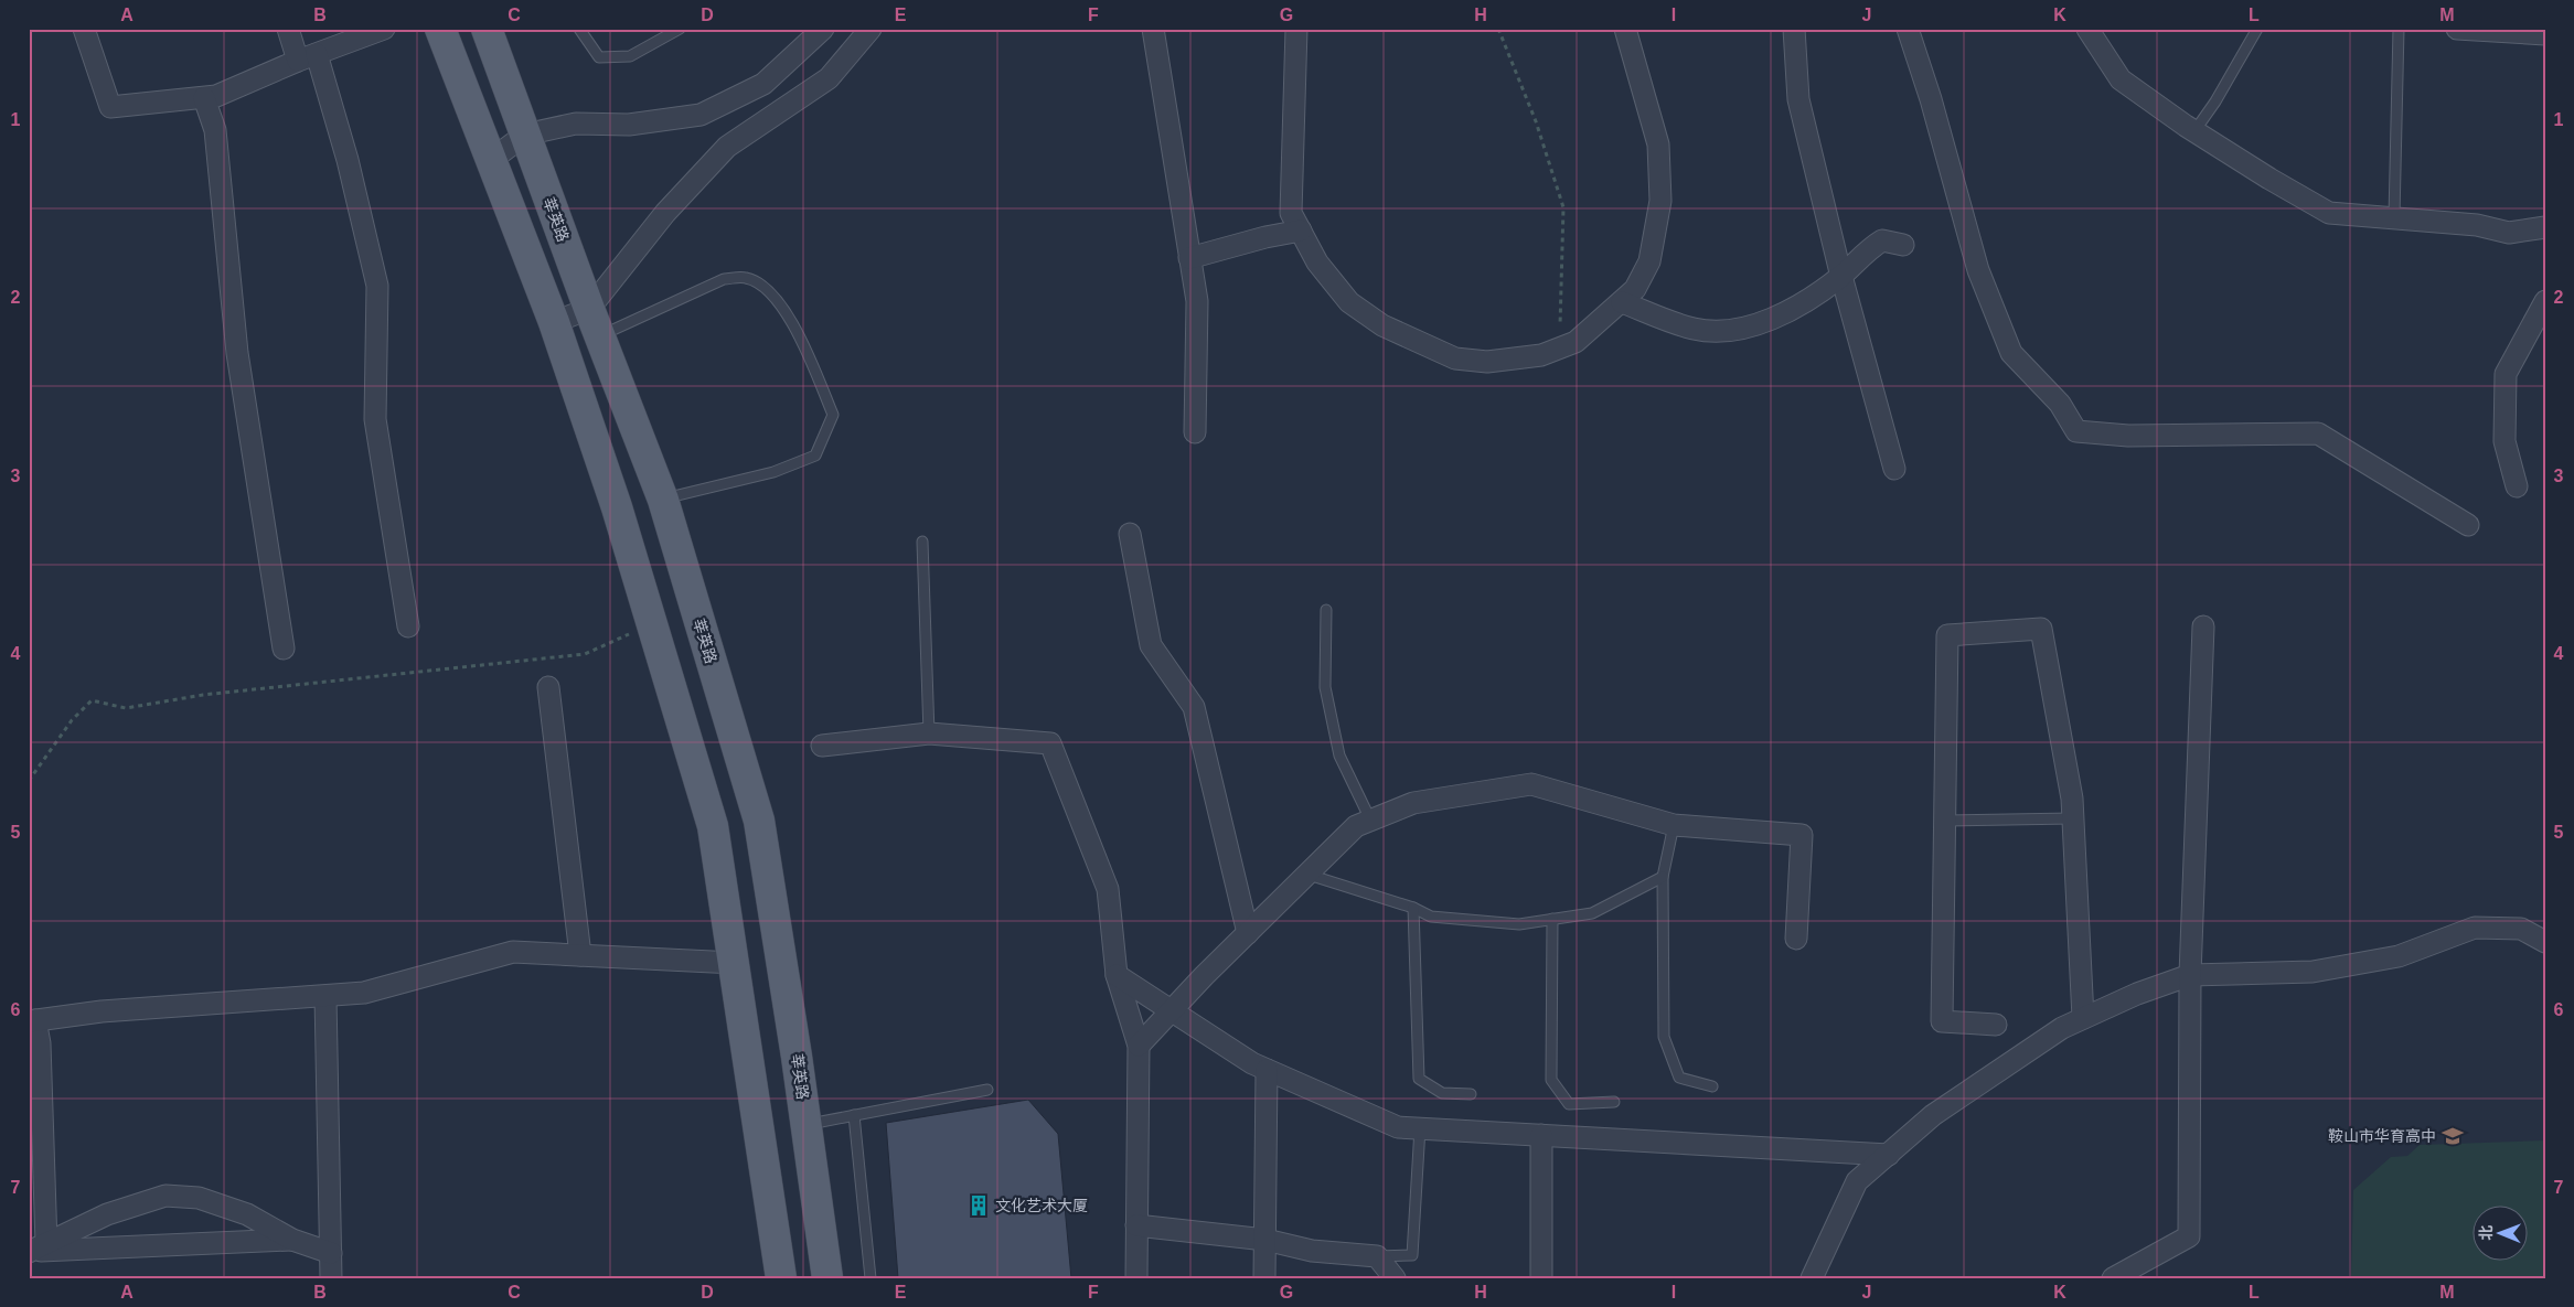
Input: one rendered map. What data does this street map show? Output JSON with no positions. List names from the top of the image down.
{
  "streets": {
    "main road": ["莘英路"]
  },
  "places": {
    "school or university": ["鞍山市华育高中"],
    "building": ["文化艺术大厦"]
  },
  "north": "left",
  "grid": {
    "columns": [
      "A",
      "B",
      "C",
      "D",
      "E",
      "F",
      "G",
      "H",
      "I",
      "J",
      "K",
      "L",
      "M"
    ],
    "rows": [
      "1",
      "2",
      "3",
      "4",
      "5",
      "6",
      "7"
    ]
  }
}
